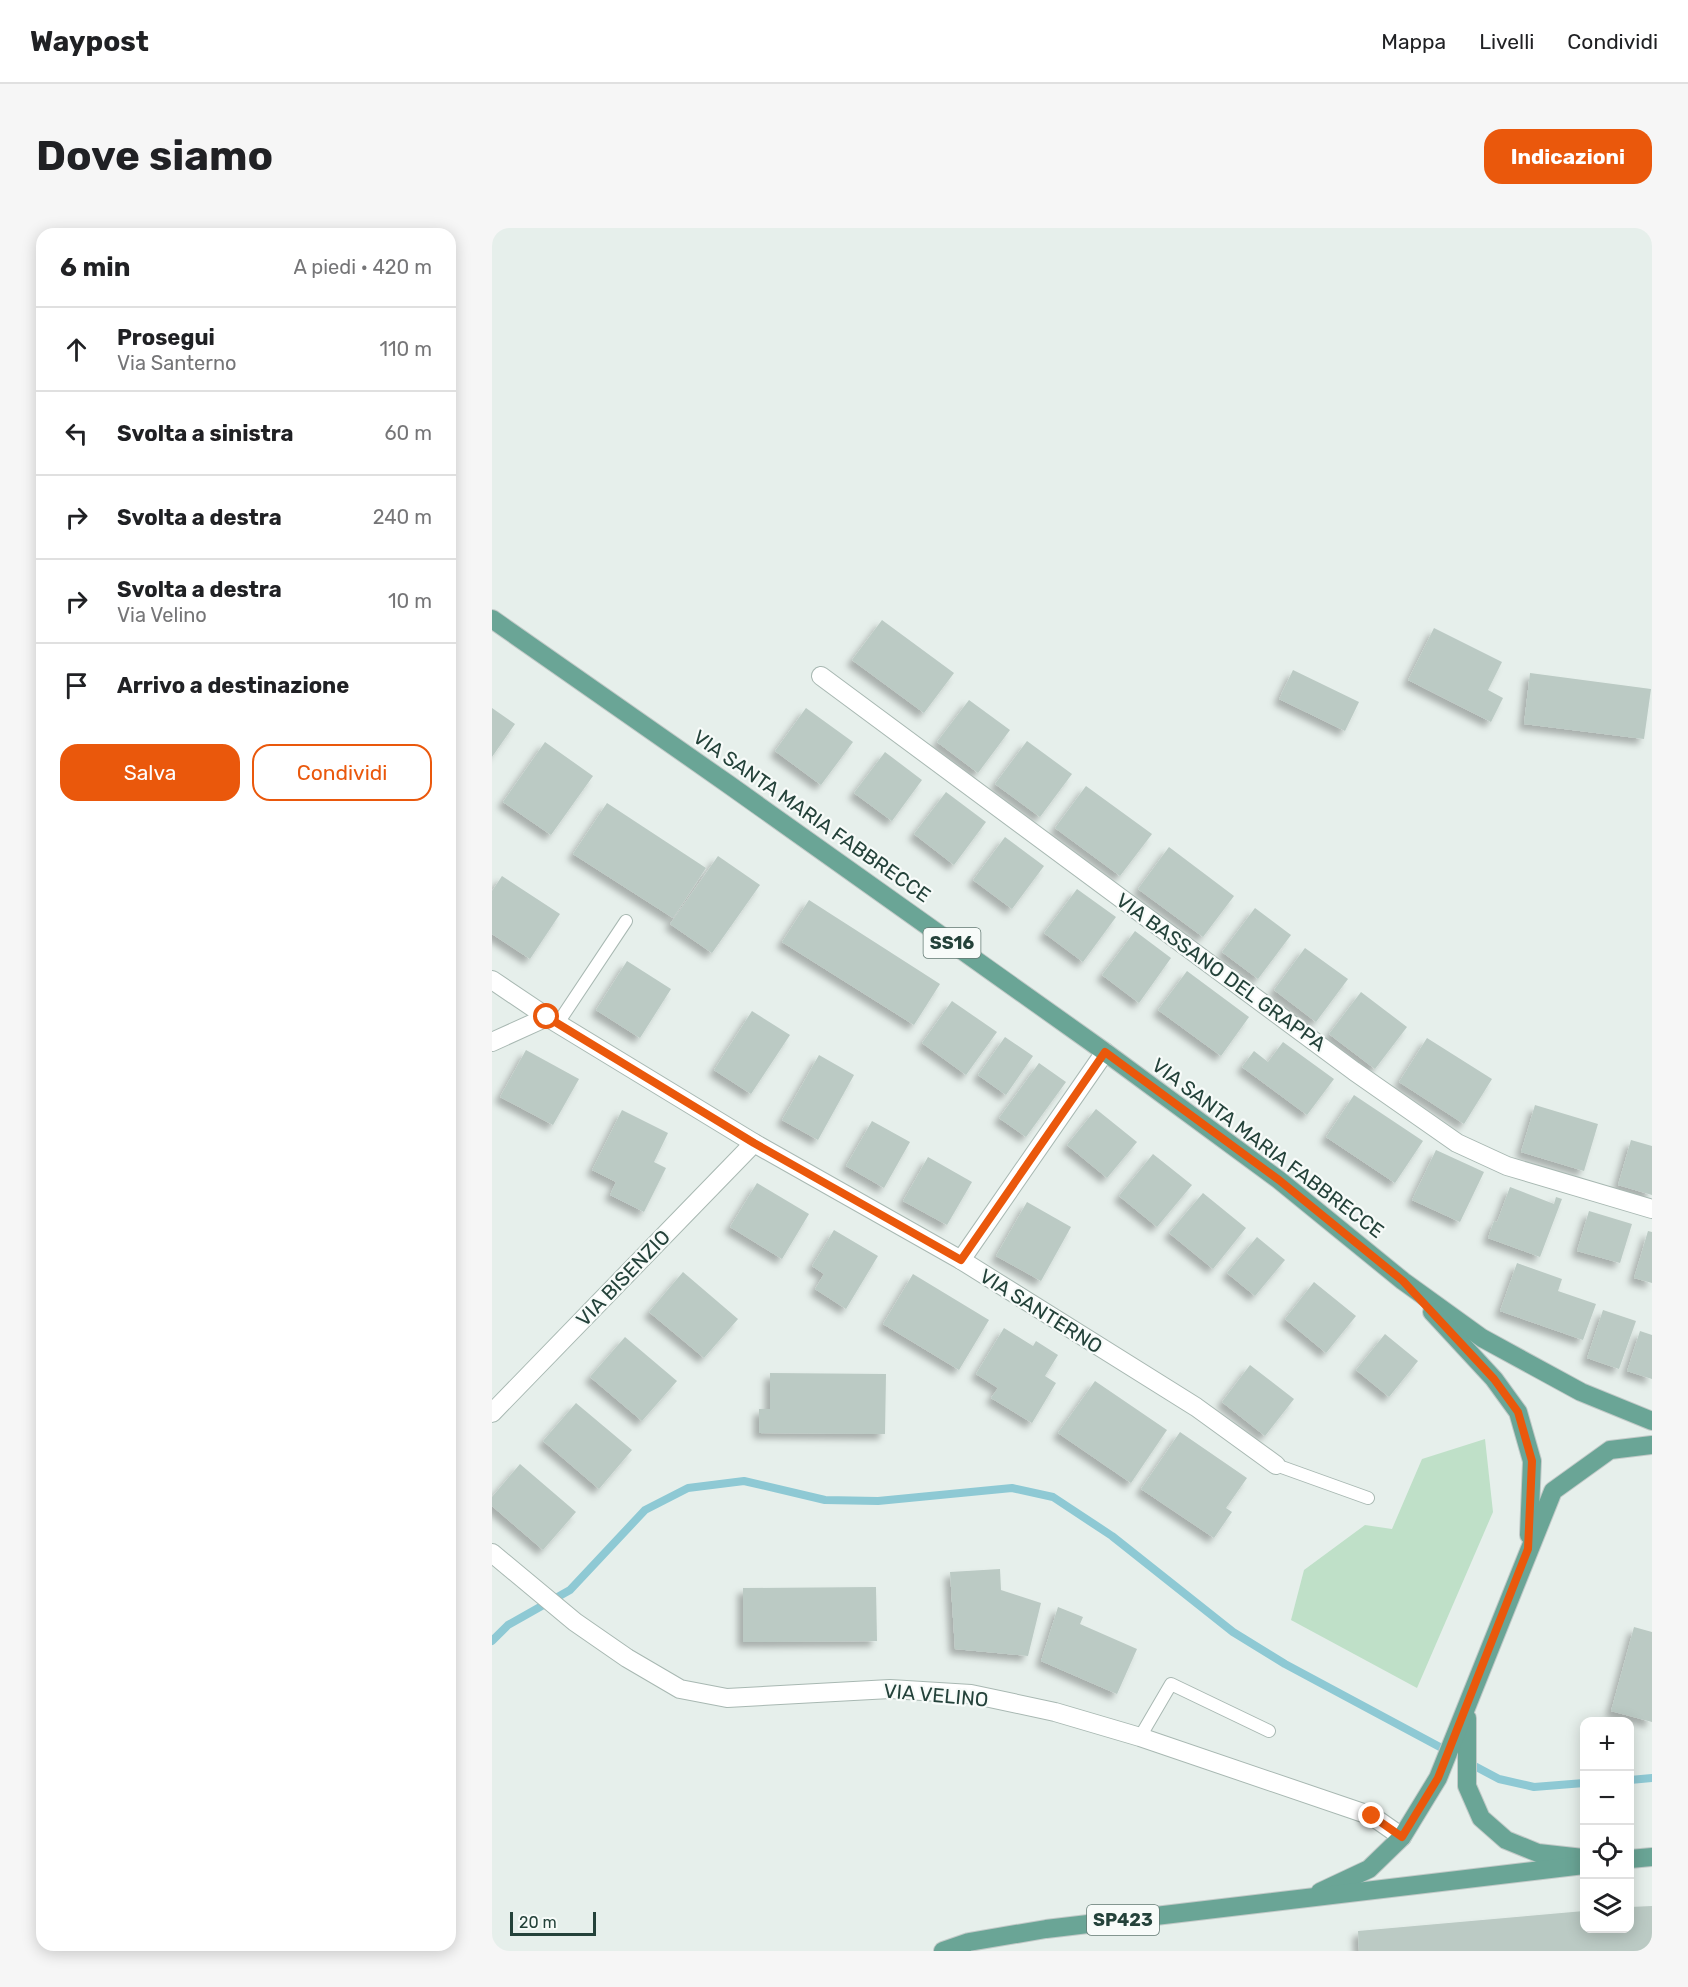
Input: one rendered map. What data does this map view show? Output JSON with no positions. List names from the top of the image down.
{
  "streets": {
    "main road": ["VIA SANTA MARIA FABBRECCE", "SS16", "SP423"],
    "street": [
      "VIA BASSANO DEL GRAPPA",
      "VIA BISENZIO",
      "VIA SANTERNO",
      "VIA VELINO"
    ]
  },
  "crossings": [
    ["VIA SANTA MARIA FABBRECCE", "VIA VELINO"],
    ["VIA SANTA MARIA FABBRECCE", "SP423"],
    ["VIA BISENZIO", "VIA SANTERNO"]
  ],
  "scale_bar": "20 m",
  "page": {
    "header": "Waypost",
    "nav": ["Mappa", "Livelli", "Condividi"],
    "buttons": [
      "Indicazioni",
      ["Salva", "Condividi"]
    ],
    "title": "Dove siamo",
    "heading": ["6 min", "A piedi · 420 m"],
    "list": [
      ["Prosegui", "Via Santerno", "110 m"],
      ["Svolta a sinistra", "60 m"],
      ["Svolta a destra", "240 m"],
      ["Svolta a destra", "Via Velino", "10 m"],
      "Arrivo a destinazione"
    ],
    "map_buttons": ["+", "−"],
    "scale": "20 m"
  }
}
